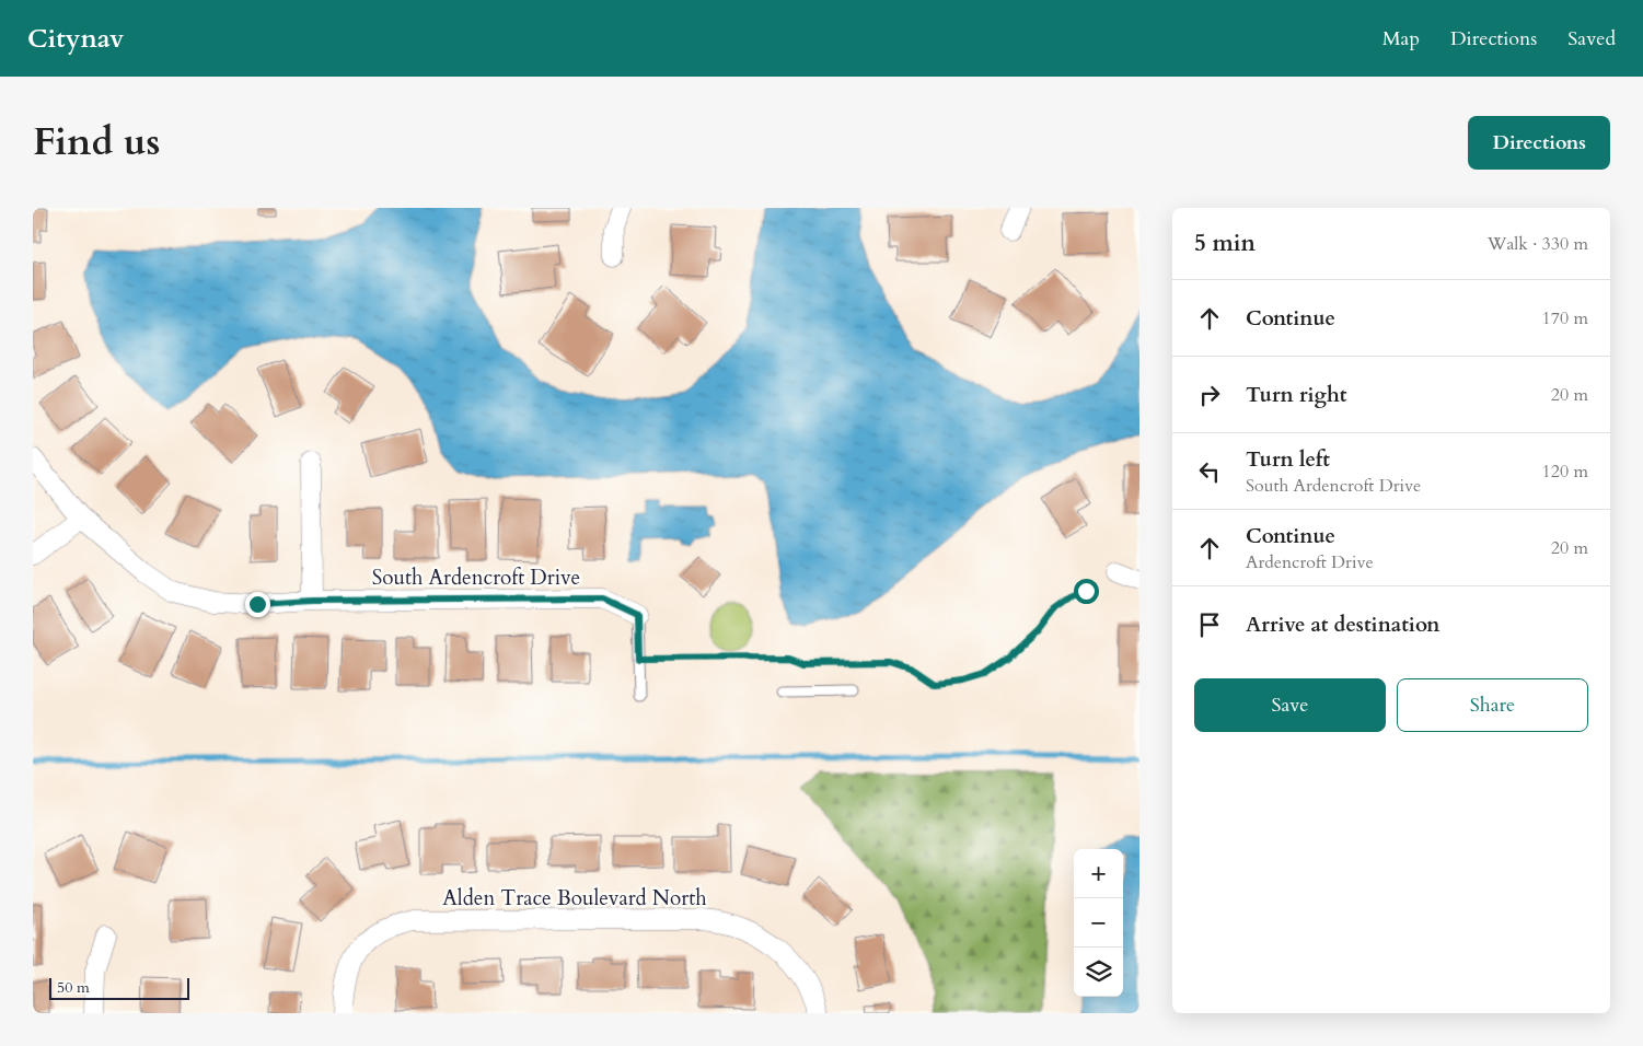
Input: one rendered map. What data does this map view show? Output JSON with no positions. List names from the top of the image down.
{
  "streets": {
    "street": ["South Ardencroft Drive", "Alden Trace Boulevard North"]
  },
  "scale_bar": "50 m",
  "page": {
    "header": "Citynav",
    "nav": ["Map", "Directions", "Saved"],
    "title": "Find us",
    "buttons": [
      "Directions",
      ["Save", "Share"]
    ],
    "heading": ["5 min", "Walk · 330 m"],
    "list": [
      ["Continue", "170 m"],
      ["Turn right", "20 m"],
      ["Turn left", "South Ardencroft Drive", "120 m"],
      ["Continue", "Ardencroft Drive", "20 m"],
      "Arrive at destination"
    ],
    "map_buttons": ["+", "−"],
    "scale": "50 m"
  }
}
